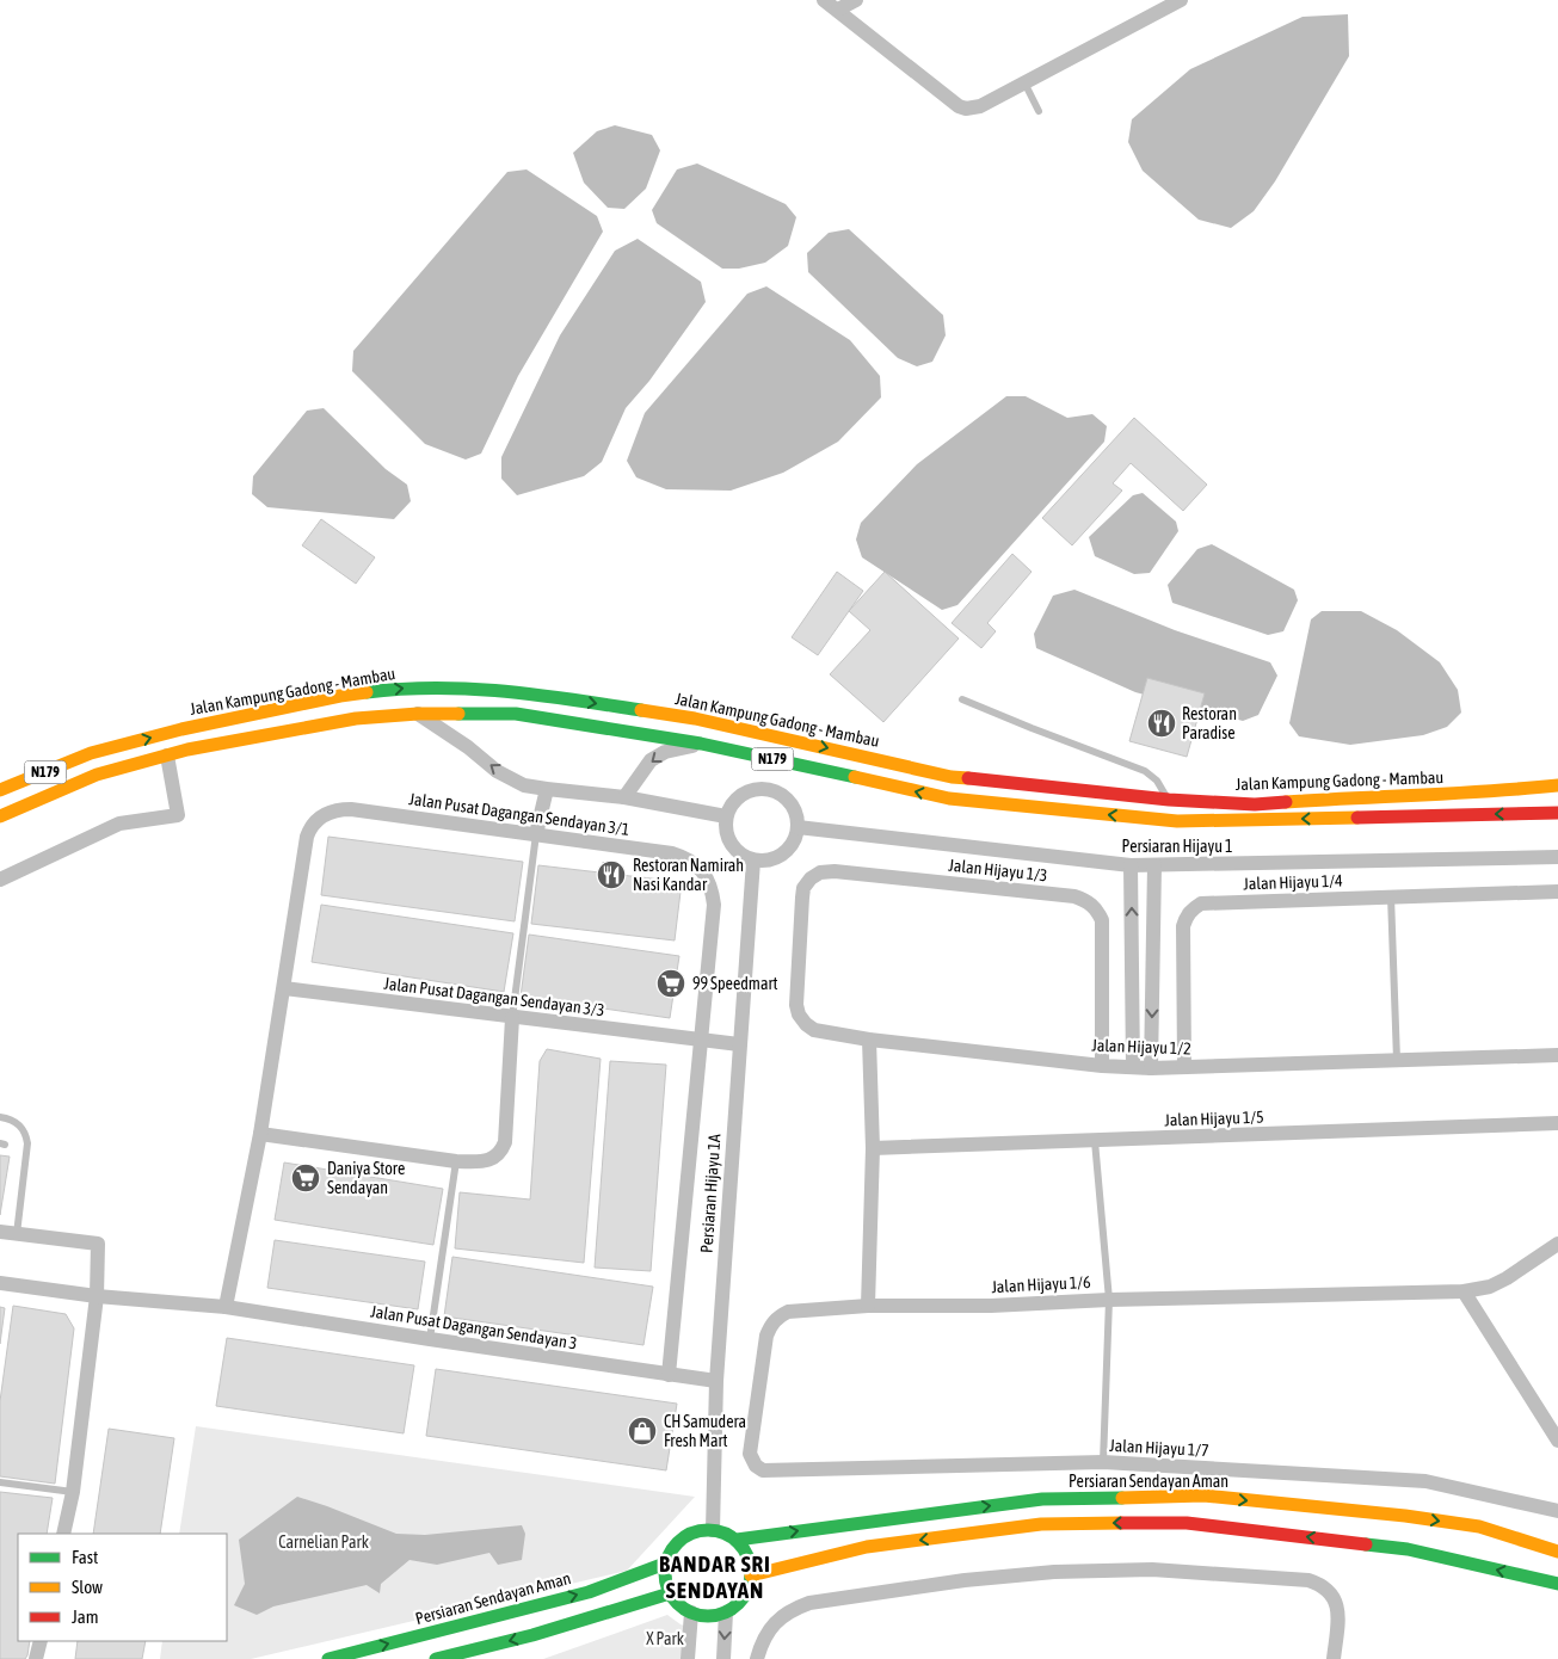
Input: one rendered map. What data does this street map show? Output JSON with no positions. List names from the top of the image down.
{
  "streets": {
    "main road": ["Jalan Kampung Gadong - Mambau", "N179", "Persiaran Sendayan Aman"],
    "street": [
      "Jalan Pusat Dagangan Sendayan 3/1",
      "Persiaran Hijayu 1",
      "Jalan Hijayu 1/3",
      "Jalan Hijayu 1/4",
      "Jalan Pusat Dagangan Sendayan 3/3",
      "Jalan Hijayu 1/2",
      "Jalan Hijayu 1/5",
      "Persiaran Hijayu 1A",
      "Jalan Hijayu 1/6",
      "Jalan Pusat Dagangan Sendayan 3",
      "Jalan Hijayu 1/7"
    ]
  },
  "crossings": [
    ["Jalan Pusat Dagangan Sendayan 3/1", "Jalan Pusat Dagangan Sendayan 3/3"],
    ["Jalan Pusat Dagangan Sendayan 3/1", "Jalan Pusat Dagangan Sendayan 3"],
    ["Persiaran Hijayu 1", "Persiaran Hijayu 1A"],
    ["Jalan Hijayu 1/3", "Jalan Hijayu 1/2"],
    ["Jalan Hijayu 1/4", "Jalan Hijayu 1/2"],
    ["Jalan Pusat Dagangan Sendayan 3/3", "Persiaran Hijayu 1A"],
    ["Persiaran Hijayu 1A", "Jalan Pusat Dagangan Sendayan 3"],
    ["Persiaran Hijayu 1A", "Persiaran Sendayan Aman"],
    ["Jalan Hijayu 1/6", "Jalan Hijayu 1/7"]
  ],
  "districts": ["BANDAR SRI SENDAYAN"],
  "parks": ["Carnelian Park", "X Park"],
  "places": {
    "restaurant": ["Restoran Paradise", "Restoran Namirah Nasi Kandar"],
    "supermarket": ["99 Speedmart", "Daniya Store Sendayan"],
    "shop": ["CH Samudera Fresh Mart"]
  },
  "legend": ["Fast", "Slow", "Jam"]
}
